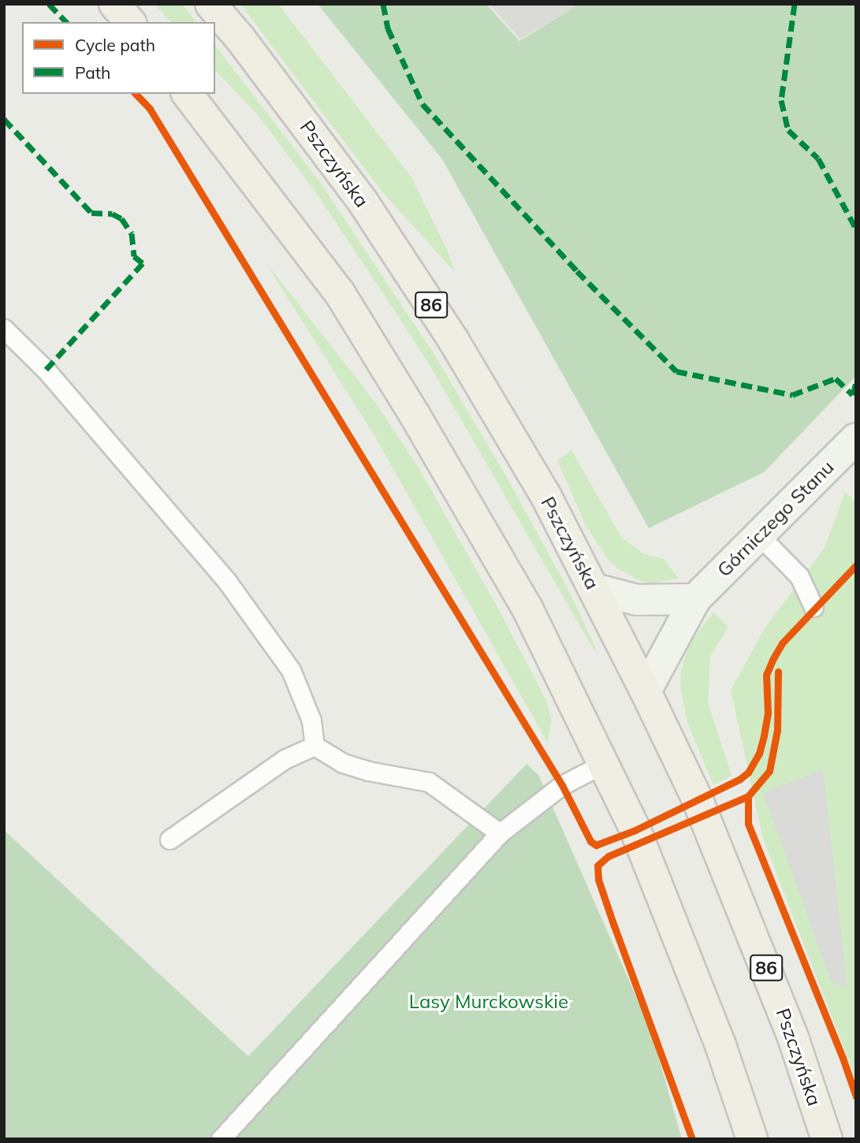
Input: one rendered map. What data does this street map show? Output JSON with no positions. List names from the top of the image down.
{
  "streets": {
    "main road": ["Pszczyńska", "86"],
    "street": ["Górniczego Stanu"]
  },
  "crossings": [
    ["Pszczyńska", "Górniczego Stanu"]
  ],
  "parks": ["Lasy Murckowskie"],
  "legend": ["Cycle path", "Path"]
}
